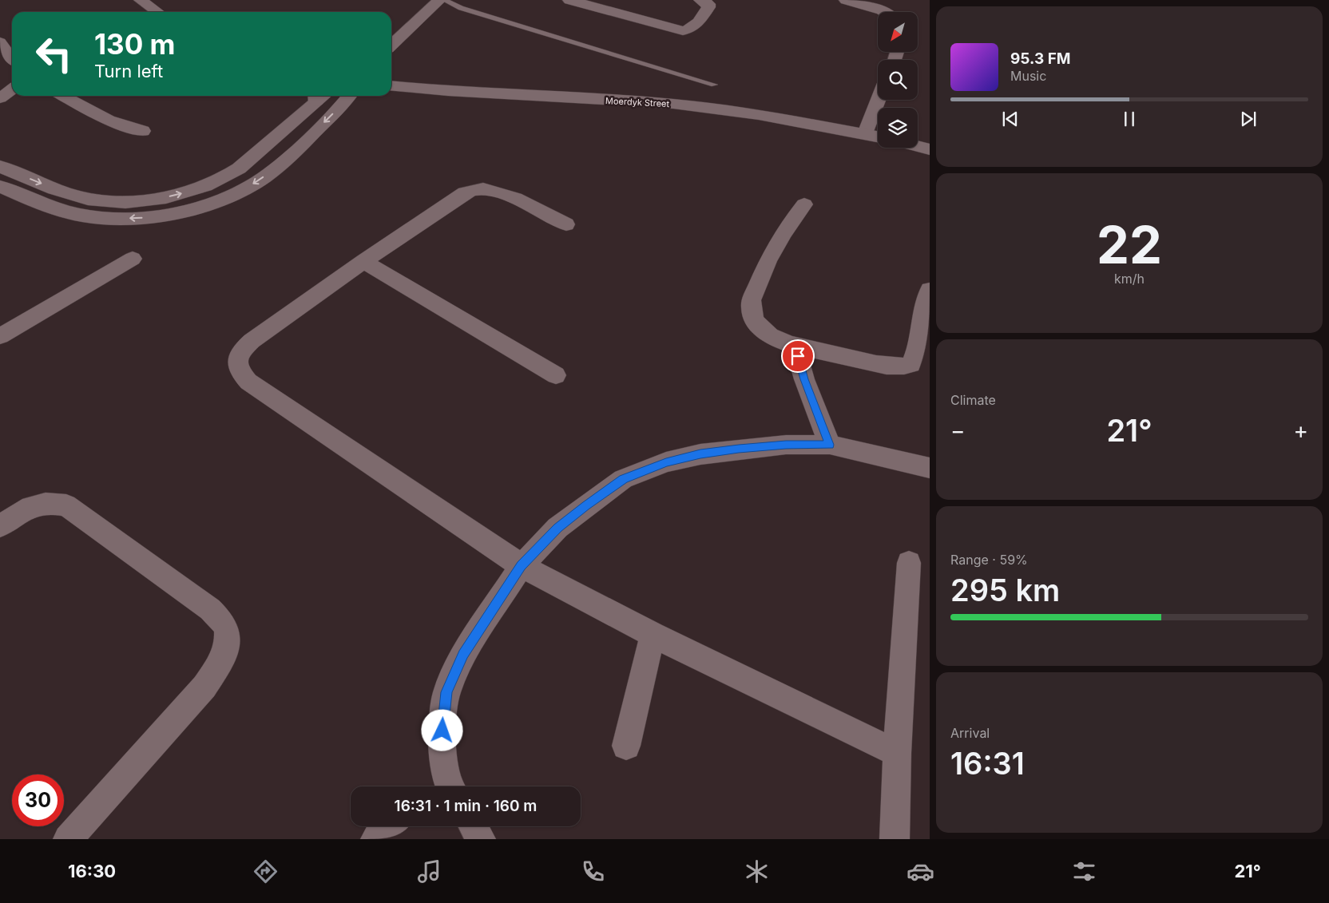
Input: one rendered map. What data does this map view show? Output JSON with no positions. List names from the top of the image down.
{
  "streets": {
    "street": ["Moerdyk Street"]
  },
  "north": "bottom left",
  "page": {
    "turn": ["130 m", "Turn left"],
    "song": ["95.3 FM", "Music"],
    "tile": [
      ["22", "km/h"],
      "Climate",
      ["Range · 59%", "295 km"],
      ["Arrival", "16:31"]
    ],
    "heat": ["−", "21°", "+"],
    "limit": "30",
    "trip": "16:31 · 1 min · 160 m",
    "tabs": ["16:30", "21°"]
  }
}
